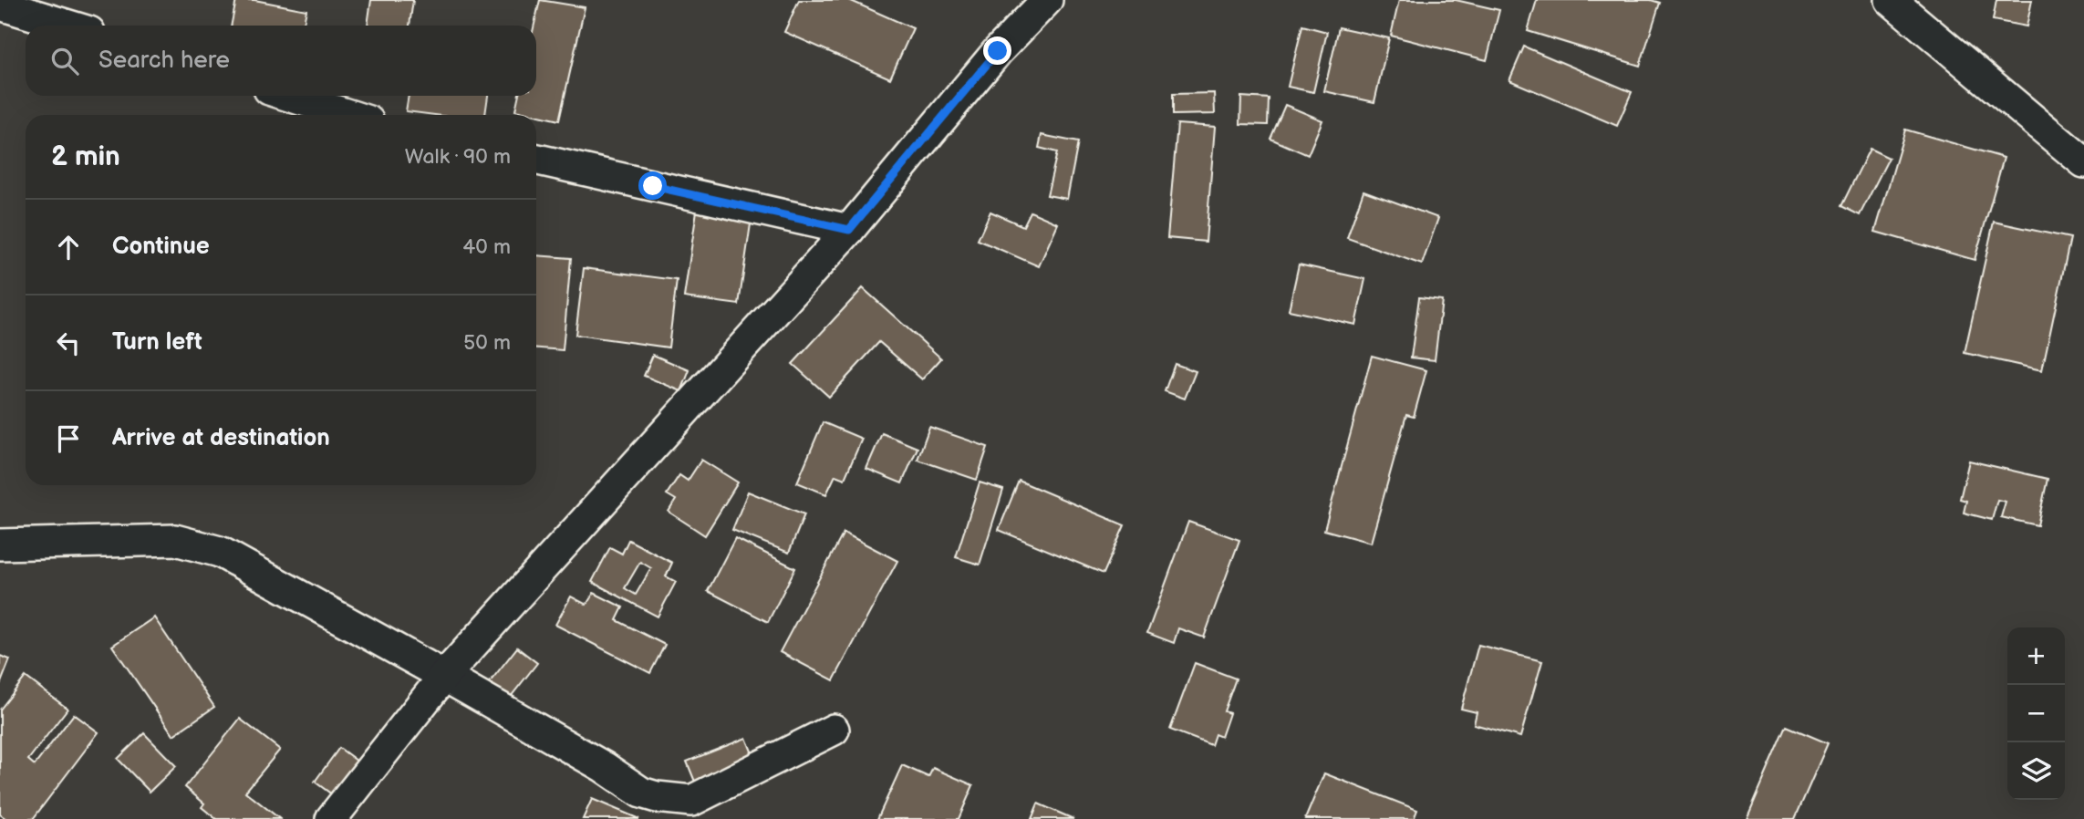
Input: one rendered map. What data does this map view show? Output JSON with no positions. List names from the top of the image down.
{
  "page": {
    "search": "Search here",
    "heading": ["2 min", "Walk · 90 m"],
    "list": [
      ["Continue", "40 m"],
      ["Turn left", "50 m"],
      "Arrive at destination"
    ],
    "map_buttons": ["+", "−"]
  }
}
